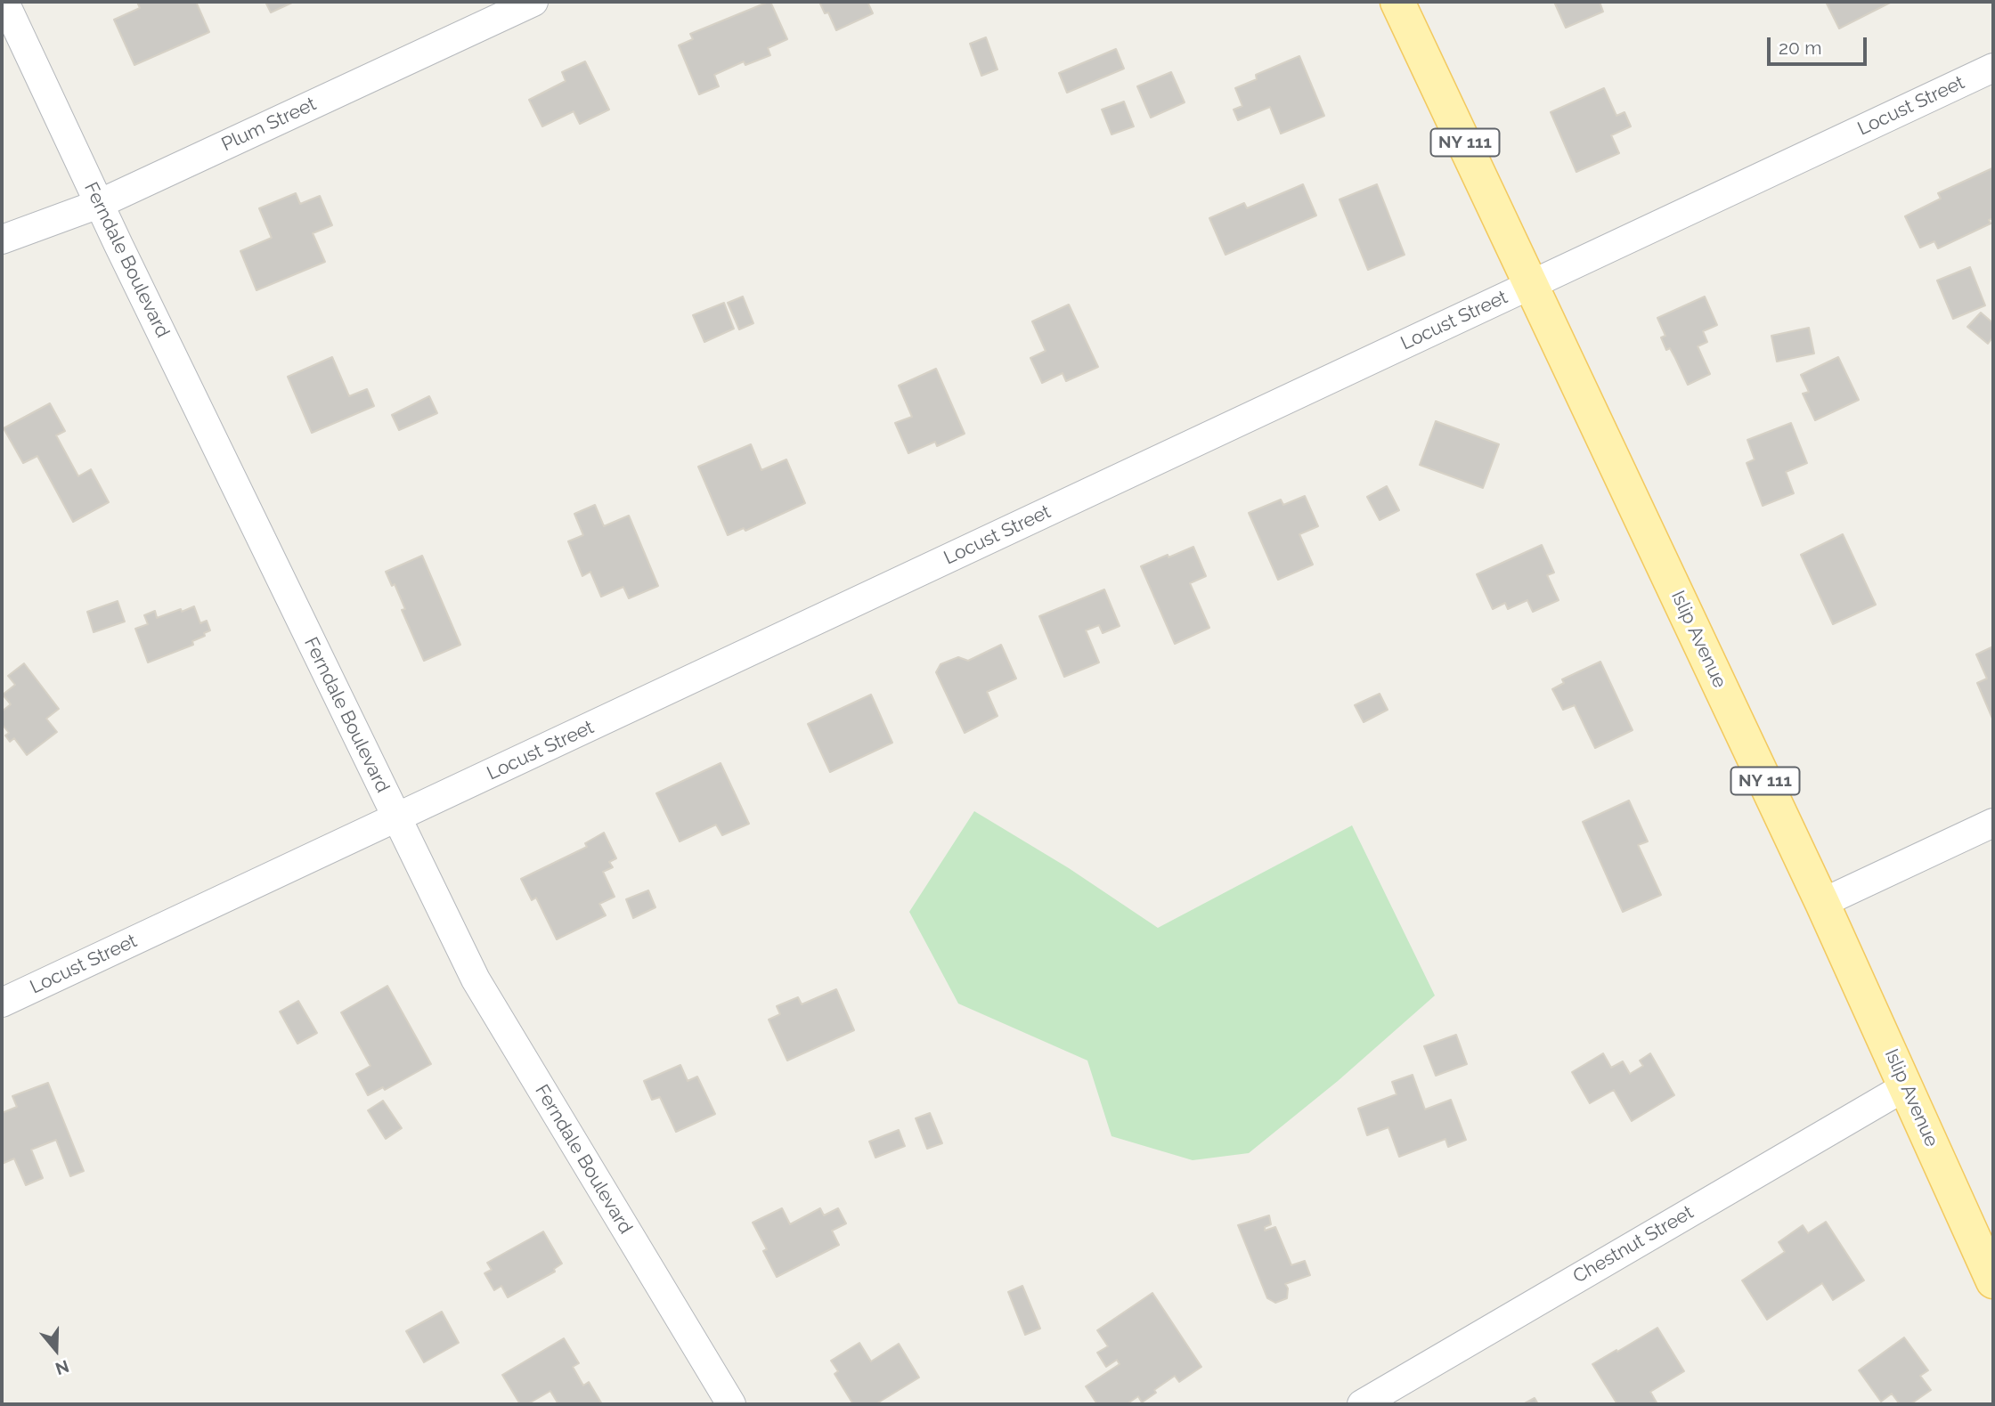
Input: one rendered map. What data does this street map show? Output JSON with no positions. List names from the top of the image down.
{
  "streets": {
    "main road": ["NY 111", "Islip Avenue"],
    "street": [
      "Locust Street",
      "Plum Street",
      "Ferndale Boulevard",
      "Chestnut Street"
    ]
  },
  "crossings": [
    ["Locust Street", "Ferndale Boulevard"],
    ["Locust Street", "Islip Avenue"],
    ["Plum Street", "Ferndale Boulevard"],
    ["Islip Avenue", "Chestnut Street"]
  ],
  "scale_bar": "20 m",
  "north": "bottom"
}
